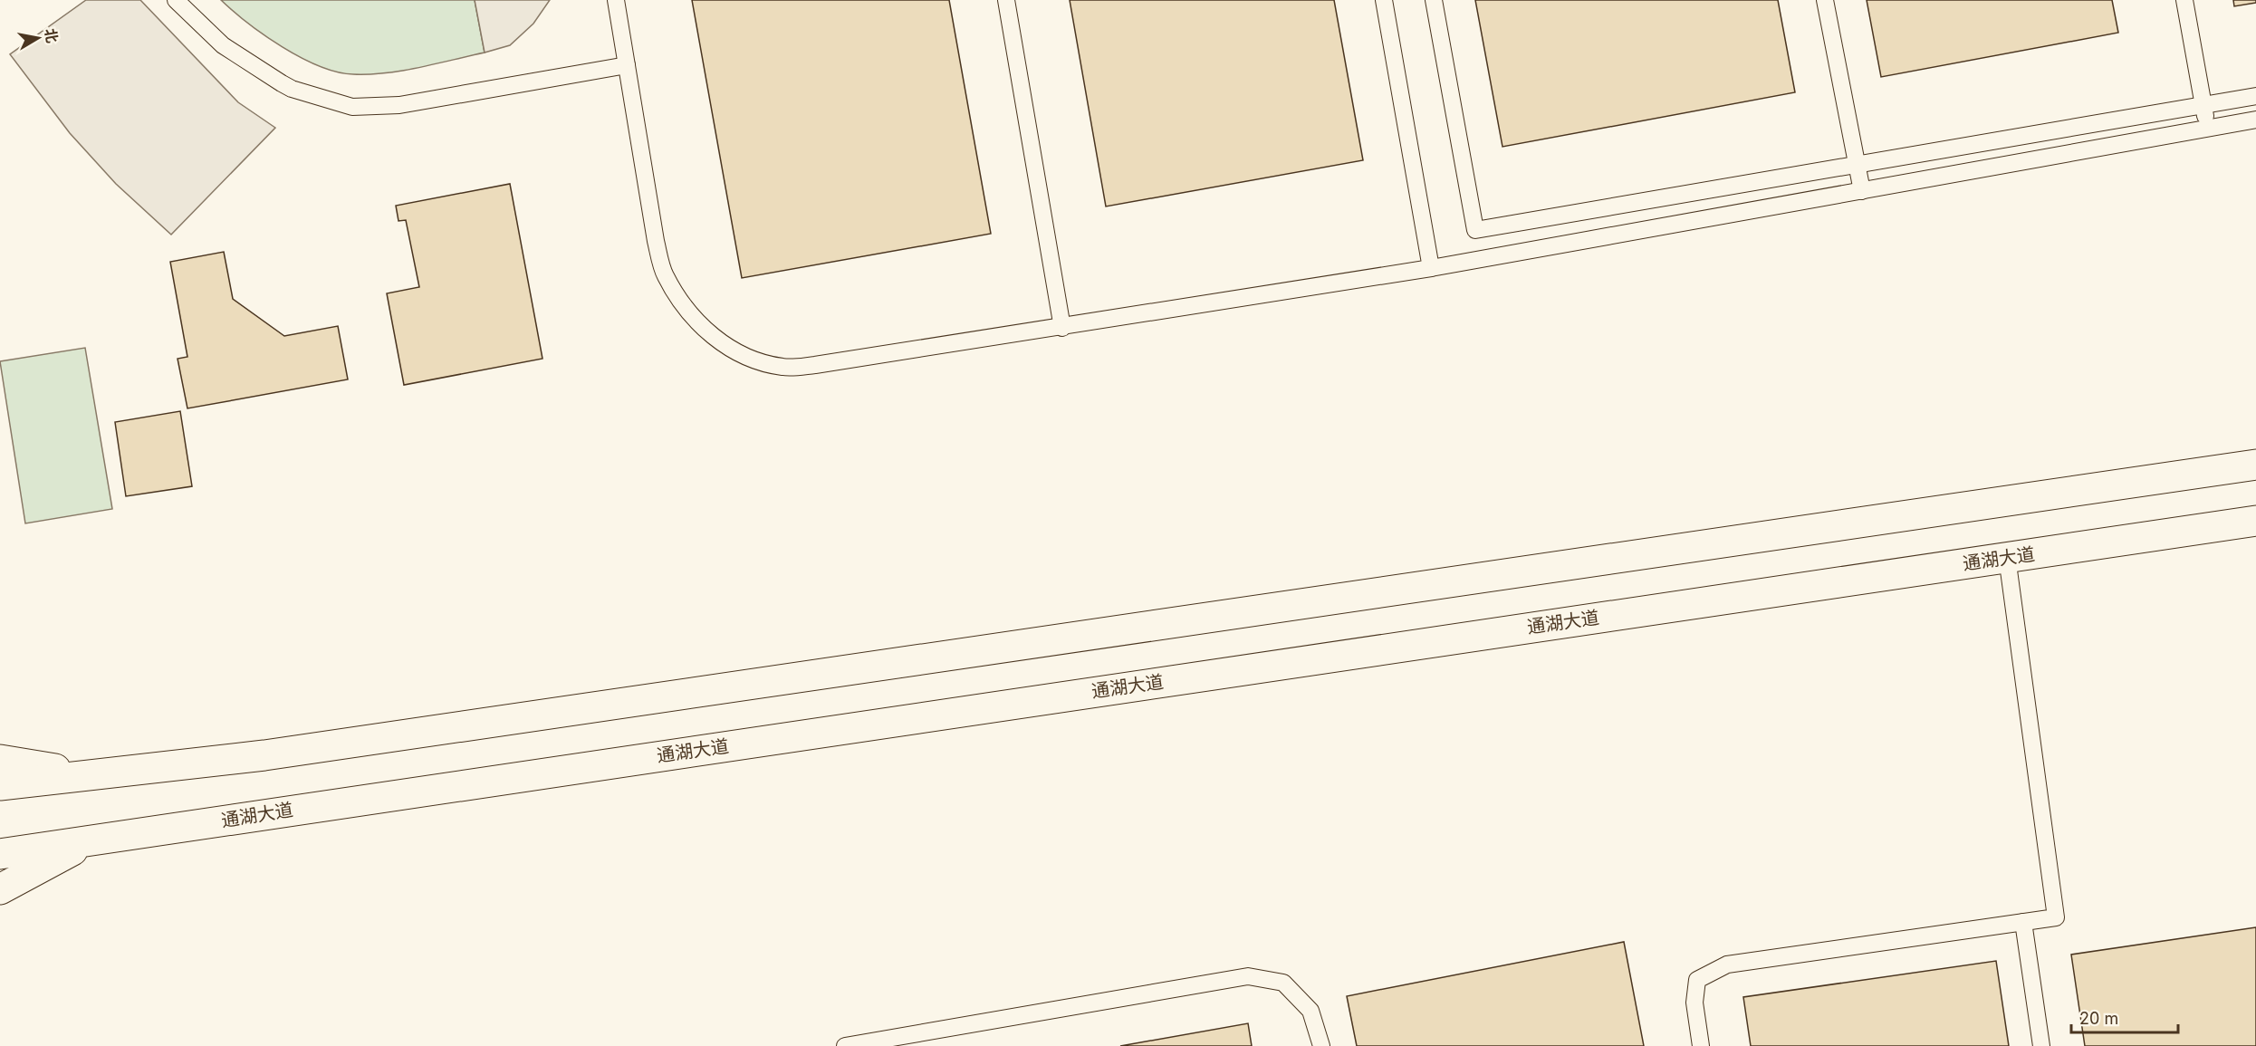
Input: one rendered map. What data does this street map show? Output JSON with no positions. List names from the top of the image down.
{
  "streets": {
    "main road": ["通湖大道"]
  },
  "scale_bar": "20 m",
  "north": "right"
}
